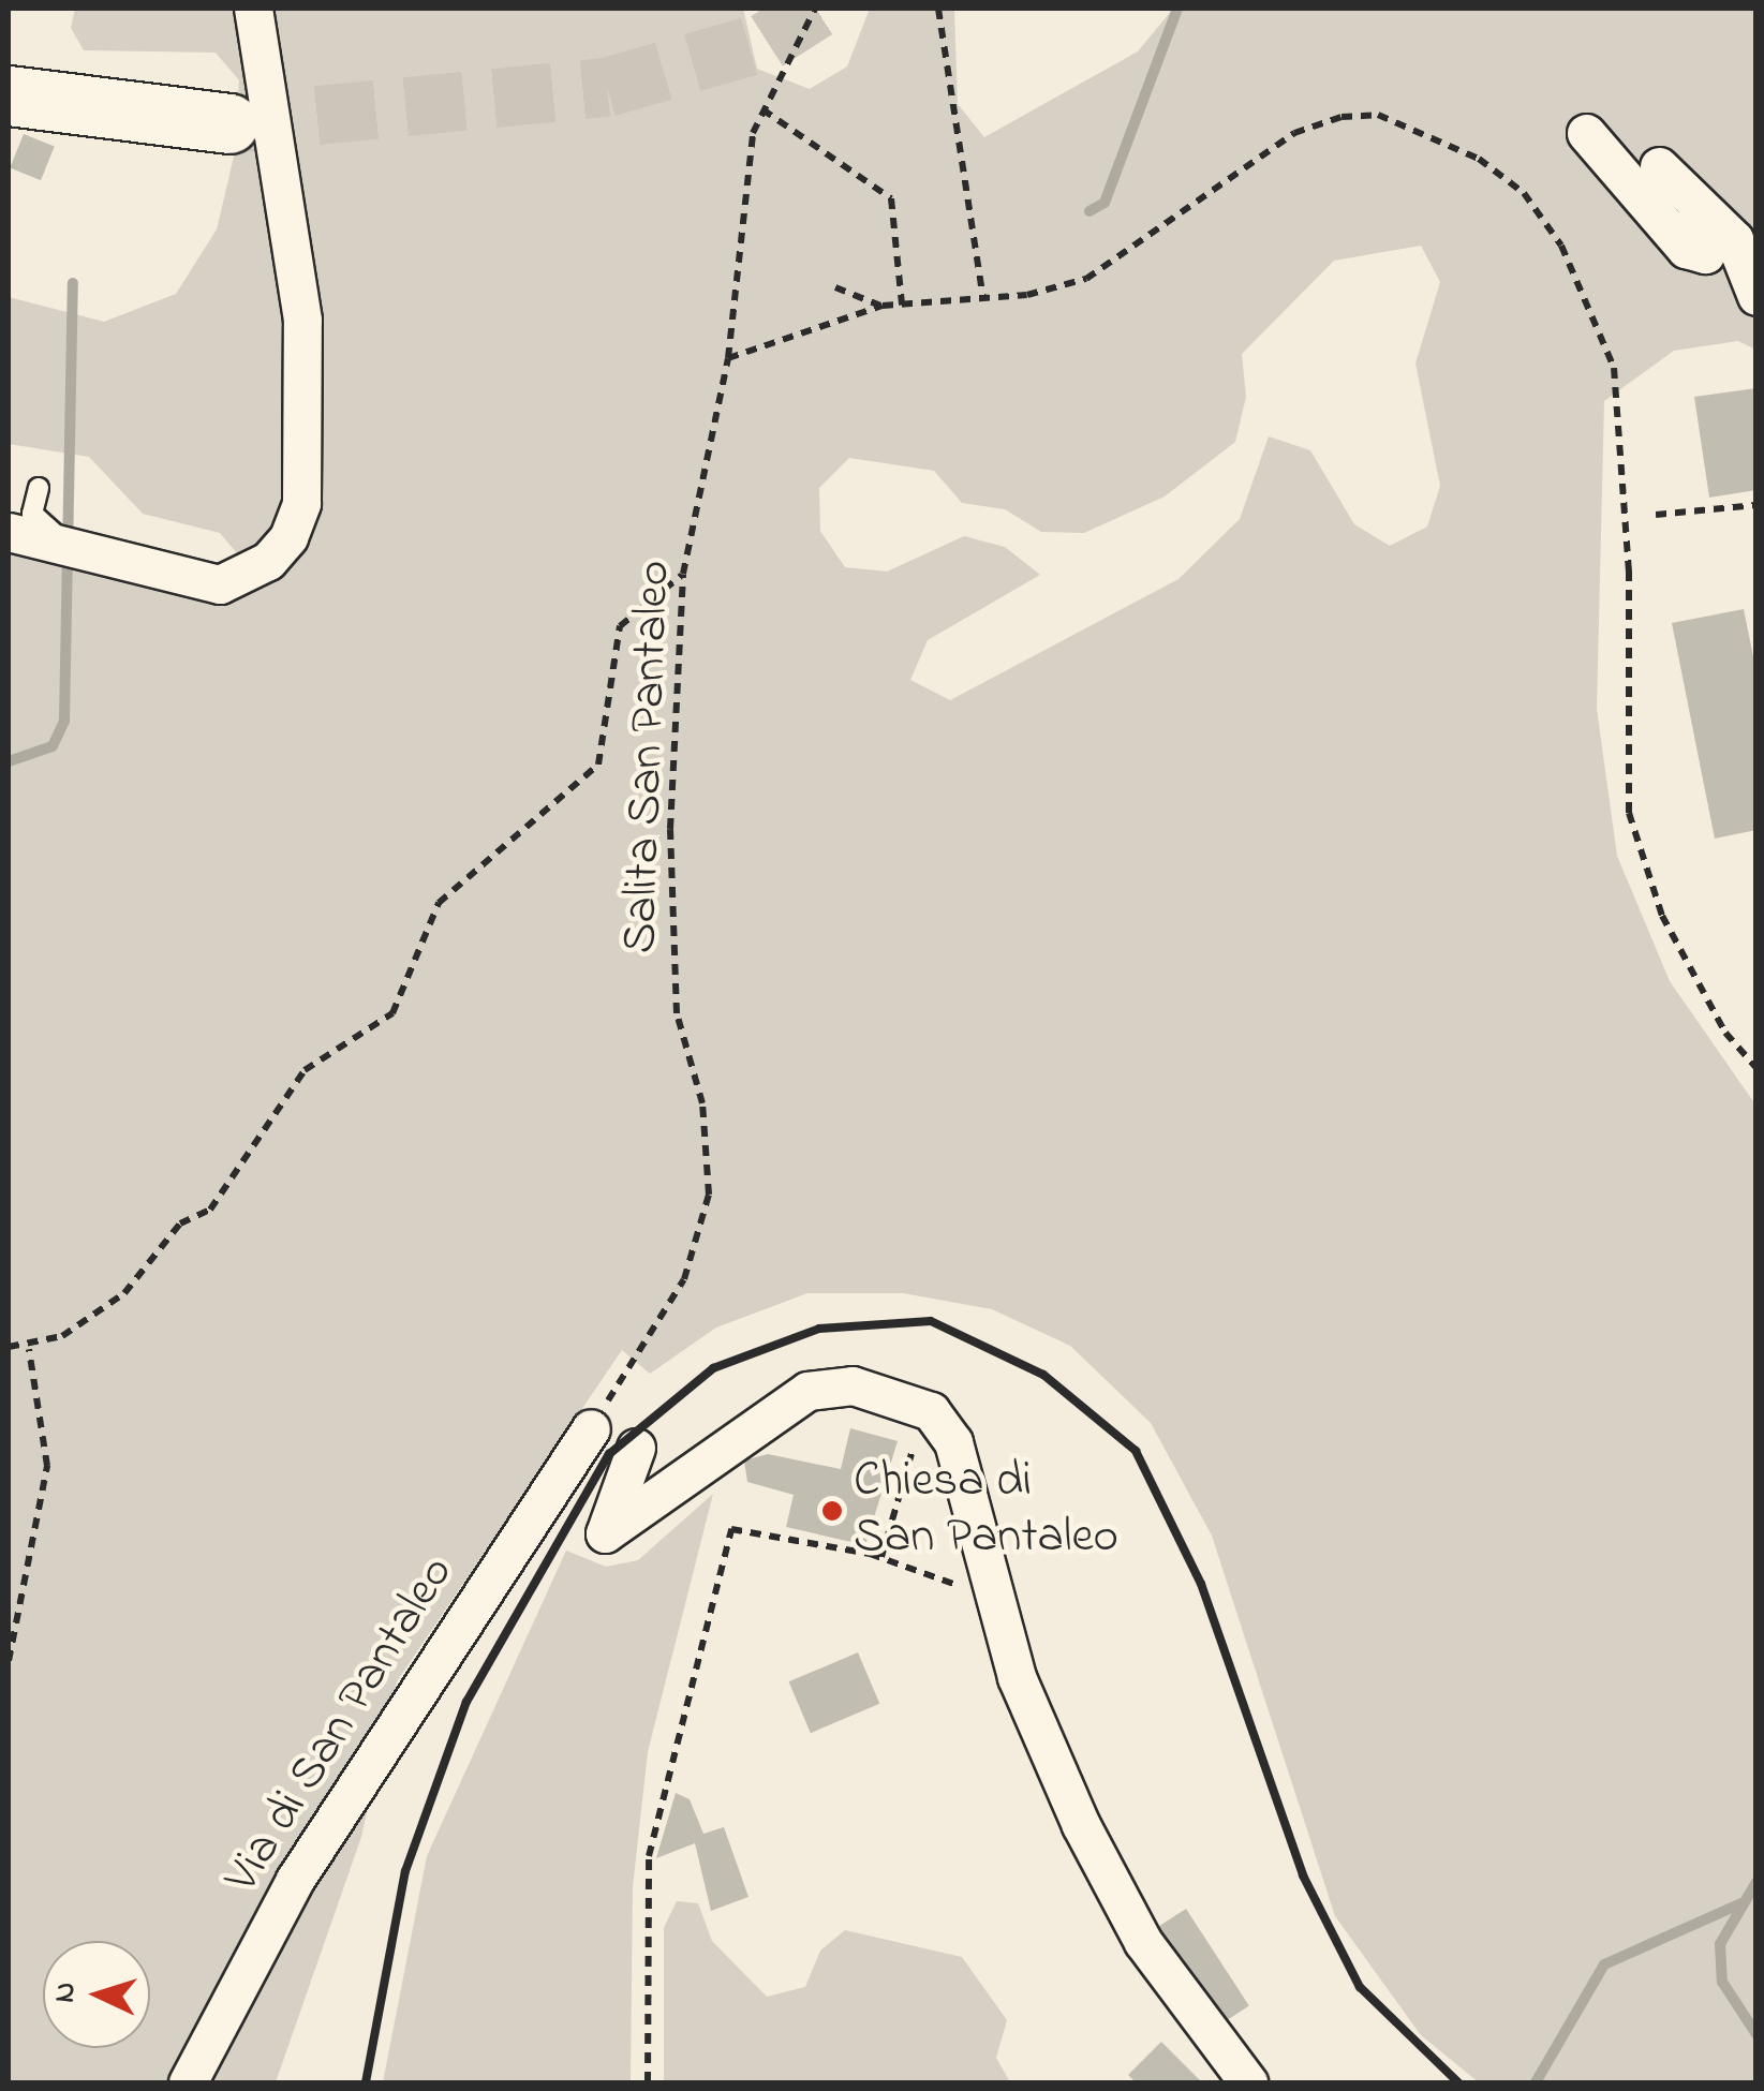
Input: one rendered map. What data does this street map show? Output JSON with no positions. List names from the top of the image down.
{
  "streets": {
    "street": ["Via di San Pantaleo"],
    "path": ["Salita San Pantaleo"]
  },
  "crossings": [
    ["Salita San Pantaleo", "Via di San Pantaleo"]
  ],
  "places": ["Chiesa di San Pantaleo"],
  "north": "left"
}
